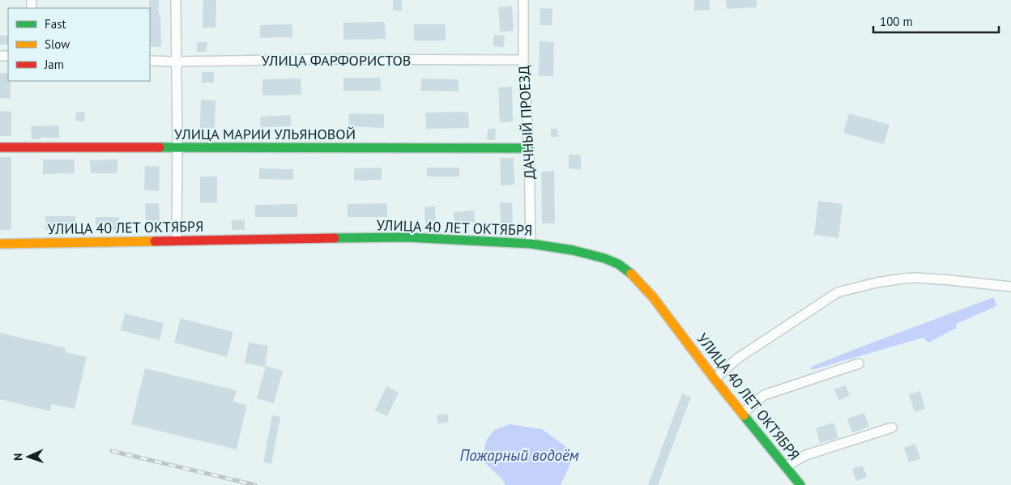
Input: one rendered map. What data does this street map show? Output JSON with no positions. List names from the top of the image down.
{
  "streets": {
    "street": [
      "УЛИЦА ФАРФОРИСТОВ",
      "ДАЧНЫЙ ПРОЕЗД",
      "УЛИЦА МАРИИ УЛЬЯНОВОЙ",
      "УЛИЦА 40 ЛЕТ ОКТЯБРЯ"
    ]
  },
  "crossings": [
    ["УЛИЦА ФАРФОРИСТОВ", "ДАЧНЫЙ ПРОЕЗД"],
    ["ДАЧНЫЙ ПРОЕЗД", "УЛИЦА МАРИИ УЛЬЯНОВОЙ"],
    ["ДАЧНЫЙ ПРОЕЗД", "УЛИЦА 40 ЛЕТ ОКТЯБРЯ"]
  ],
  "water": ["Пожарный водоём"],
  "legend": ["Fast", "Slow", "Jam"],
  "scale_bar": "100 m",
  "north": "left"
}
